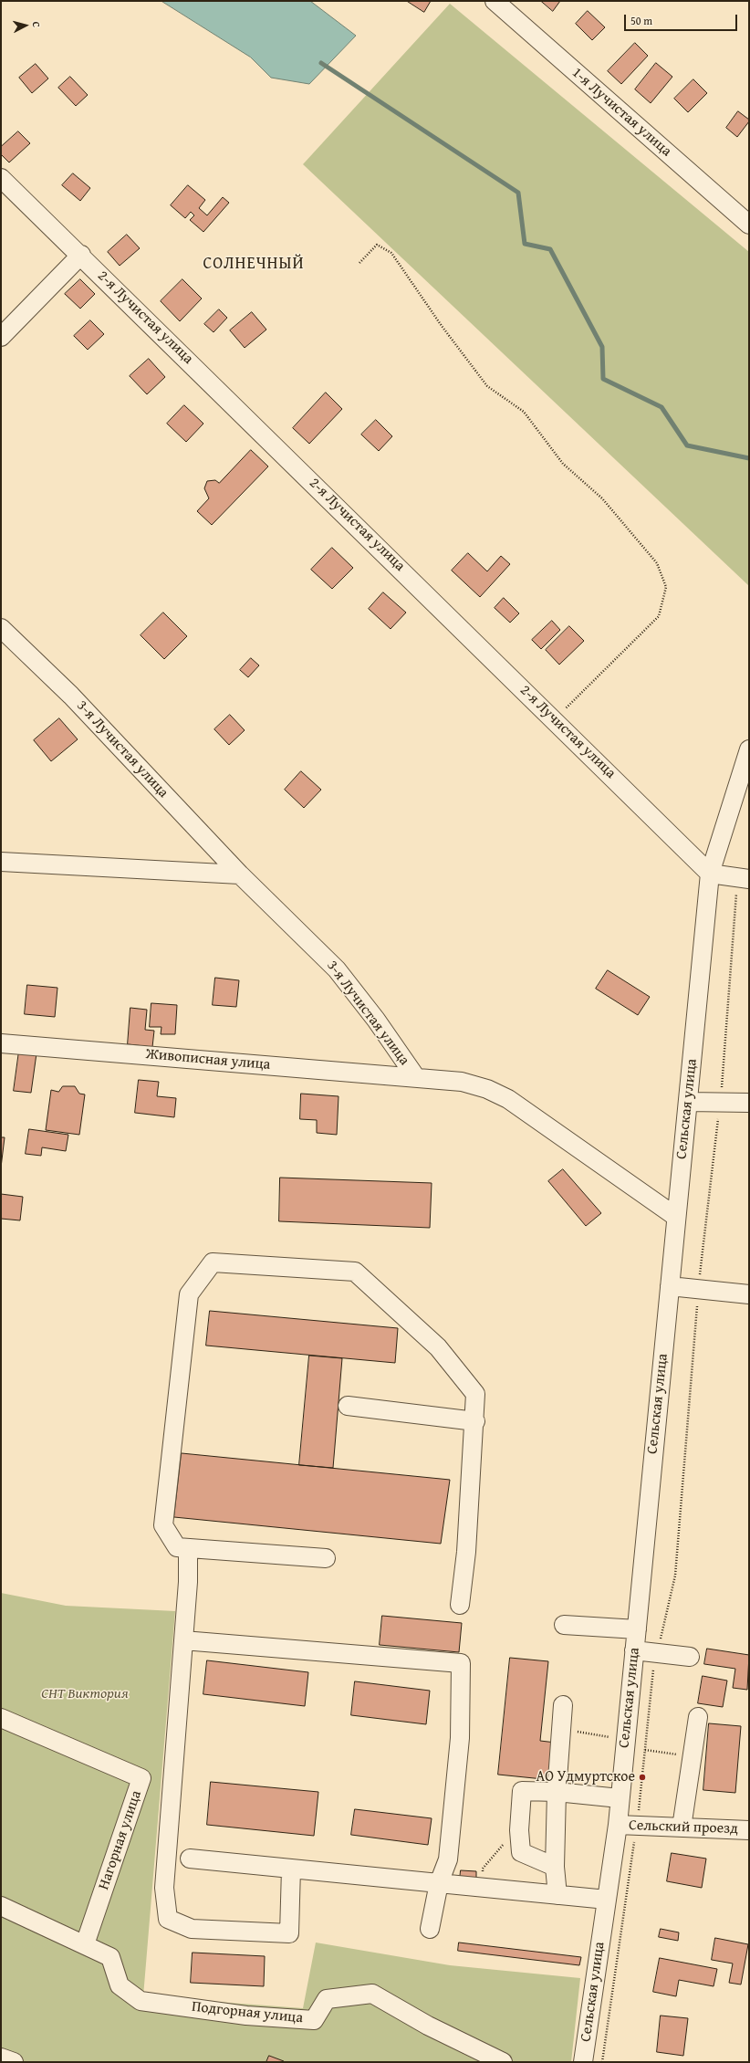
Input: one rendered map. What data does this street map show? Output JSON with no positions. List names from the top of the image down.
{
  "streets": {
    "street": [
      "1-я Лучистая улица",
      "2-я Лучистая улица",
      "3-я Лучистая улица",
      "Живописная улица",
      "Сельская улица",
      "Сельский проезд",
      "Нагорная улица",
      "Подгорная улица"
    ]
  },
  "crossings": [
    ["2-я Лучистая улица", "Сельская улица"],
    ["3-я Лучистая улица", "Живописная улица"],
    ["Живописная улица", "Сельская улица"],
    ["Сельская улица", "Сельский проезд"],
    ["Нагорная улица", "Подгорная улица"]
  ],
  "districts": ["СОЛНЕЧНЫЙ"],
  "parks": ["СНТ Виктория"],
  "places": ["АО Удмуртское"],
  "scale_bar": "50 m",
  "north": "right"
}
